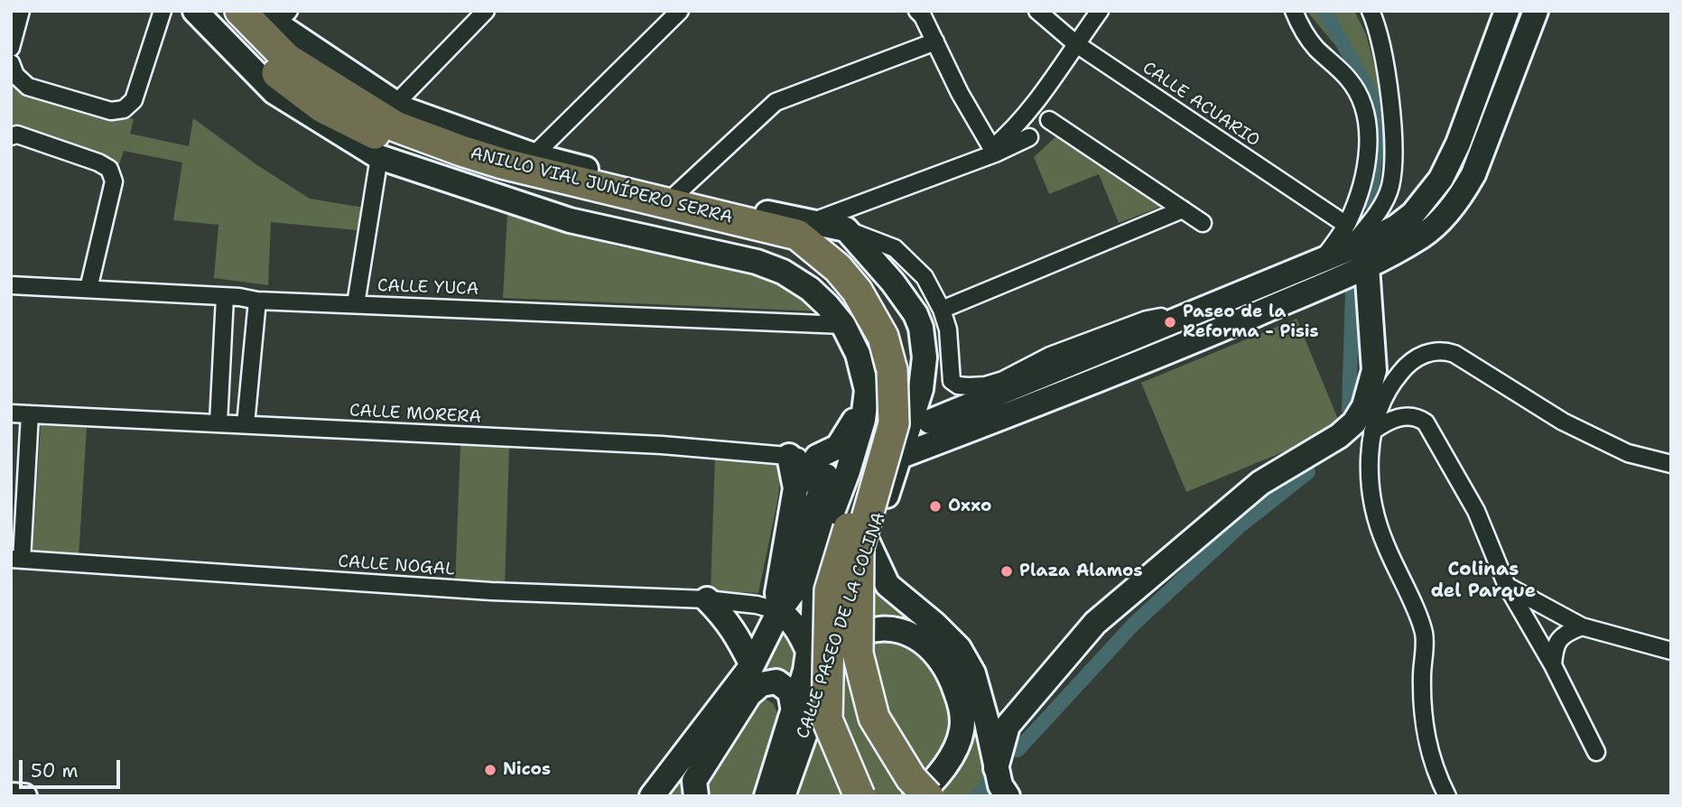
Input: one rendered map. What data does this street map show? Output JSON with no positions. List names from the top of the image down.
{
  "streets": {
    "highway": ["ANILLO VIAL JUNÍPERO SERRA"],
    "street": [
      "CALLE ACUARIO",
      "CALLE YUCA",
      "CALLE MORERA",
      "CALLE NOGAL",
      "CALLE PASEO DE LA COLINA"
    ]
  },
  "districts": ["Colinas del Parque"],
  "places": [
    "Paseo de la Reforma - Pisis",
    "Oxxo",
    "Plaza Alamos",
    "Nicos"
  ],
  "scale_bar": "50 m"
}
